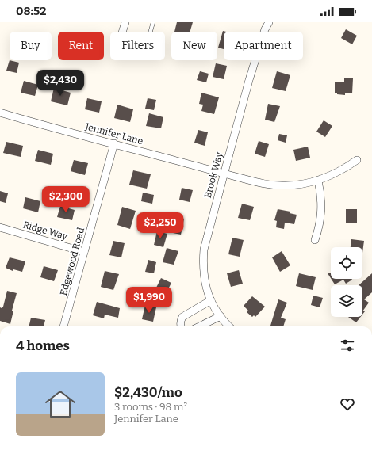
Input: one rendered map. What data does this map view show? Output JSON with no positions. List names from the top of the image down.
{
  "streets": {
    "street": [
      "Jennifer Lane",
      "Brook Way",
      "Ridge Way",
      "Edgewood Road"
    ]
  },
  "crossings": [
    ["Jennifer Lane", "Brook Way"],
    ["Jennifer Lane", "Edgewood Road"],
    ["Ridge Way", "Edgewood Road"]
  ],
  "page": {
    "status": "08:52",
    "chip": [
      "Buy",
      "Rent",
      "Filters",
      "New",
      "Apartment"
    ],
    "price": [
      "$2,430",
      "$2,300",
      "$2,250",
      "$1,990"
    ],
    "heading": "4 homes",
    "list": [
      {
        "name": "$2,430/mo",
        "note": "3 rooms · 98 m² · Jennifer Lane"
      }
    ]
  }
}
